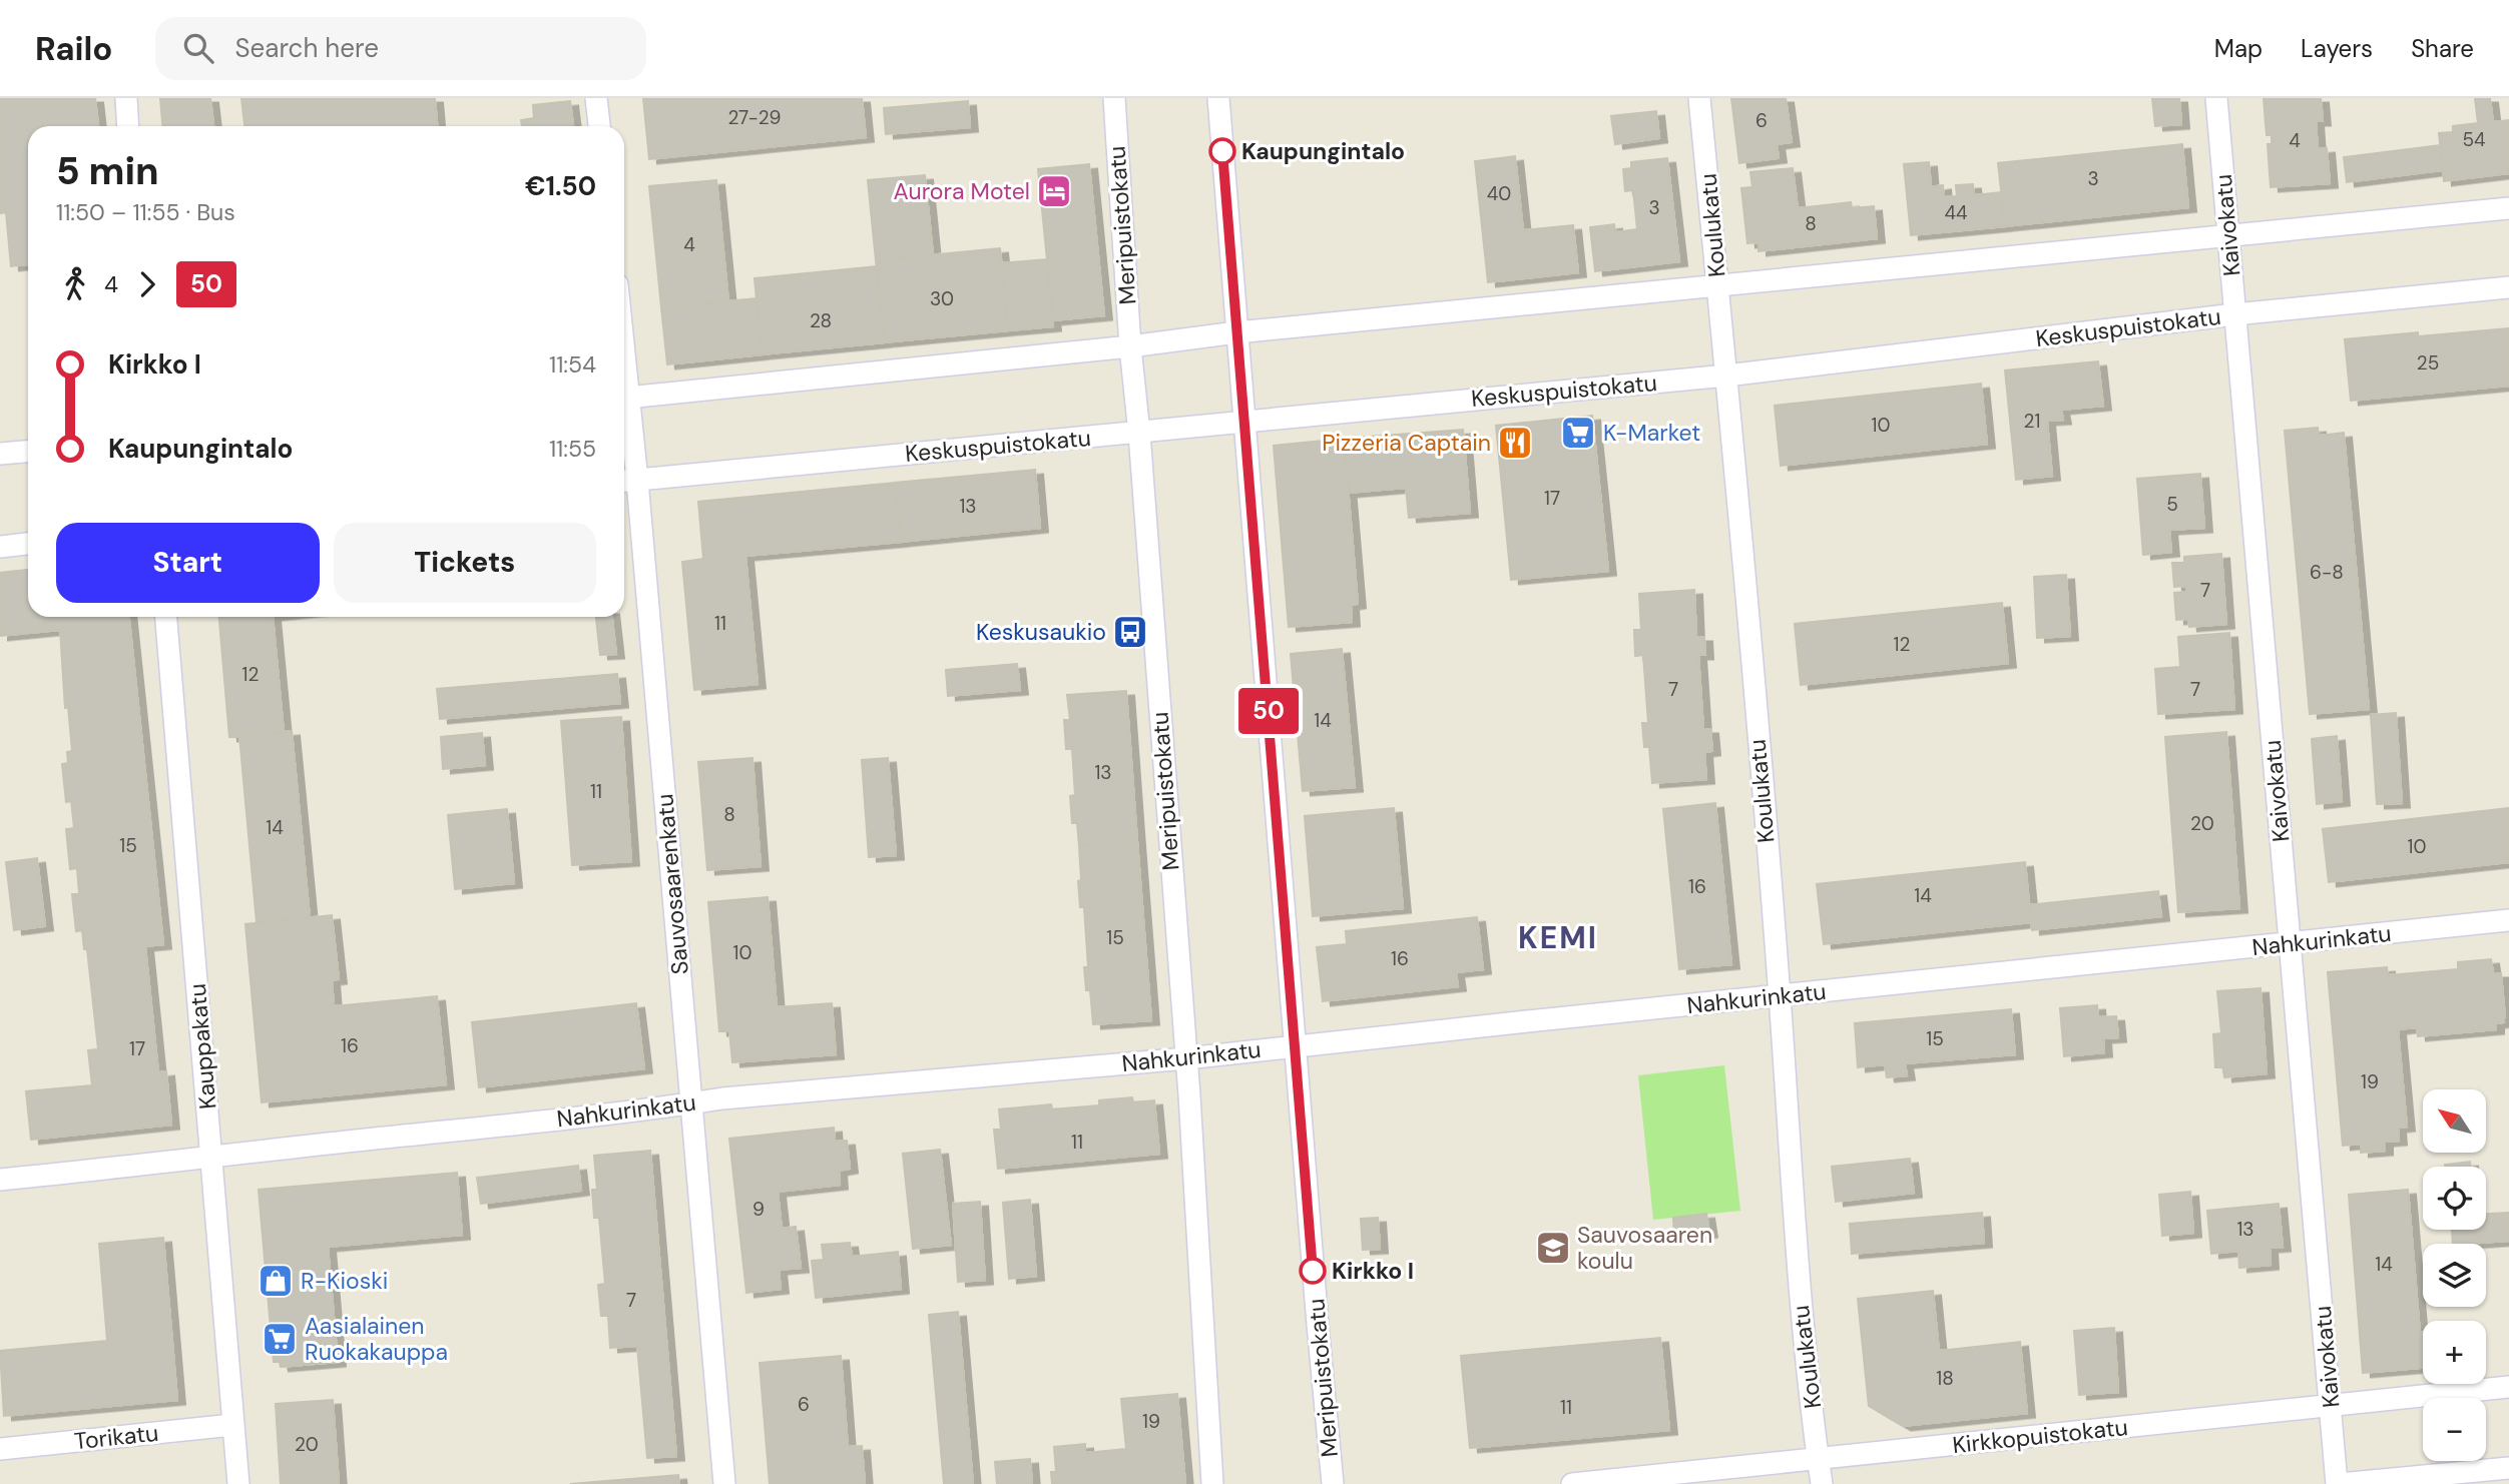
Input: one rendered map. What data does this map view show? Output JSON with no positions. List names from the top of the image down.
{
  "streets": {
    "street": [
      "Meripuistokatu",
      "Koulukatu",
      "Kaivokatu",
      "Keskuspuistokatu",
      "Sauvosaarenkatu",
      "Nahkurinkatu",
      "Kauppakatu",
      "Kirkkopuistokatu",
      "Torikatu"
    ]
  },
  "crossings": [
    ["Meripuistokatu", "Keskuspuistokatu"],
    ["Meripuistokatu", "Nahkurinkatu"],
    ["Koulukatu", "Keskuspuistokatu"],
    ["Koulukatu", "Nahkurinkatu"],
    ["Koulukatu", "Kirkkopuistokatu"],
    ["Kaivokatu", "Keskuspuistokatu"],
    ["Kaivokatu", "Nahkurinkatu"],
    ["Kaivokatu", "Kirkkopuistokatu"],
    ["Keskuspuistokatu", "Sauvosaarenkatu"],
    ["Sauvosaarenkatu", "Nahkurinkatu"],
    ["Nahkurinkatu", "Kauppakatu"],
    ["Kauppakatu", "Torikatu"]
  ],
  "districts": ["KEMI"],
  "places": {
    "other": ["Kaupungintalo", "Kirkko I"],
    "hotel": ["Aurora Motel"],
    "supermarket": ["K-Market", "Aasialainen Ruokakauppa"],
    "restaurant": ["Pizzeria Captain"],
    "bus stop": ["Keskusaukio"],
    "school or university": ["Sauvosaaren koulu"],
    "shop": ["R-Kioski"]
  },
  "lines": ["bus line 50"],
  "house_numbers": [
    "27-29",
    "6",
    "54",
    "4",
    "3",
    "40",
    "3",
    "44",
    "8",
    "4",
    "30",
    "28",
    "25",
    "21",
    "10",
    "17",
    "5",
    "13",
    "6-8",
    "7",
    "11",
    "12",
    "12",
    "7",
    "7",
    "14",
    "13",
    "11",
    "8",
    "20",
    "14",
    "15",
    "10",
    "16",
    "14",
    "15",
    "10",
    "16",
    "15",
    "16",
    "17",
    "19",
    "11",
    "9",
    "13",
    "14",
    "7",
    "18",
    "6",
    "11",
    "19",
    "20"
  ],
  "north": "top left",
  "page": {
    "header": "Railo",
    "search": "Search here",
    "nav": ["Map", "Layers", "Share"],
    "on_map": "50",
    "heading": ["5 min", "11:50 – 11:55 · Bus", "€1.50"],
    "legs": ["4", "50"],
    "list": [
      {
        "name": "Kirkko I",
        "value": "11:54"
      },
      {
        "name": "Kaupungintalo",
        "value": "11:55"
      }
    ],
    "buttons": ["Start", "Tickets"],
    "map_buttons": ["+", "−"]
  }
}
